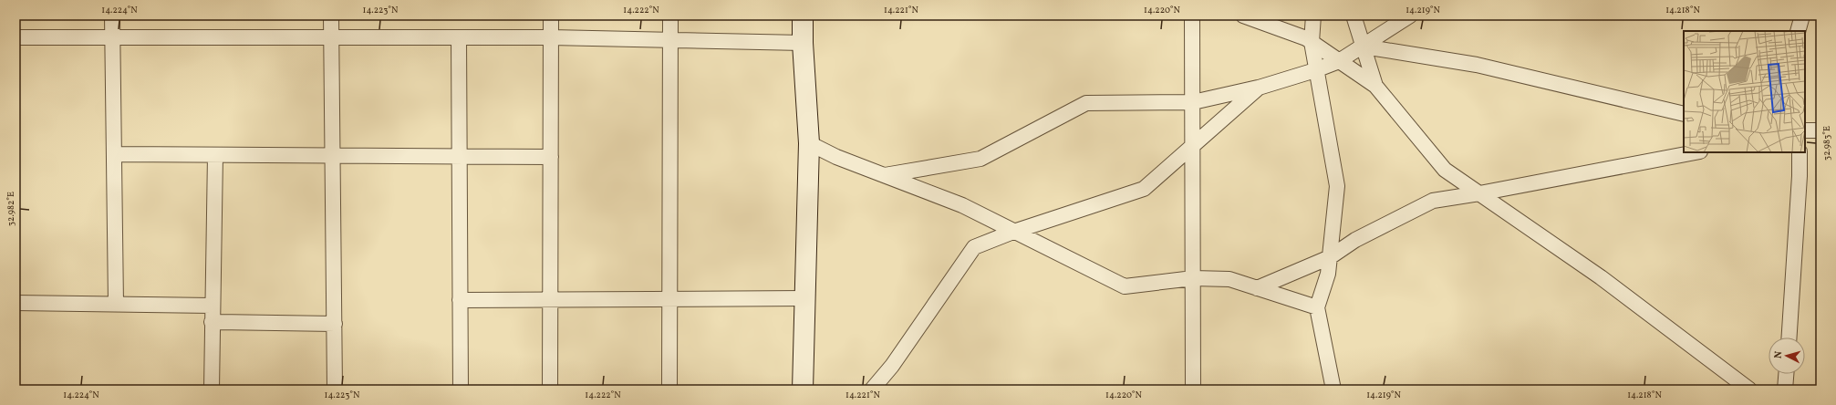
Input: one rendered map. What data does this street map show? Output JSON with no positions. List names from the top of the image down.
{
  "north": "left",
  "coordinates": [
    "14.224°N",
    "14.223°N",
    "14.222°N",
    "14.221°N",
    "14.220°N",
    "14.219°N",
    "14.218°N",
    "32.983°E",
    "32.982°E"
  ]
}
